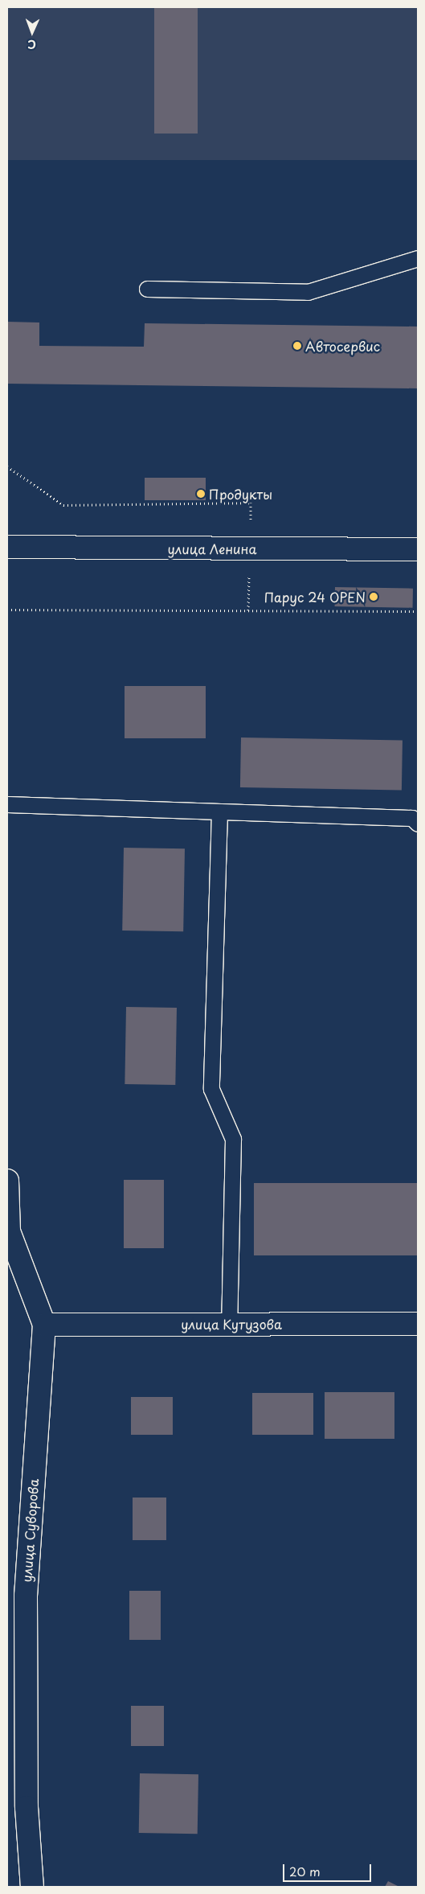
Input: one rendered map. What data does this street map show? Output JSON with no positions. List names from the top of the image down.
{
  "streets": {
    "street": ["улица Ленина", "улица Кутузова", "улица Суворова"]
  },
  "crossings": [
    ["улица Кутузова", "улица Суворова"]
  ],
  "places": ["Автосервис", "Продукты", "Парус 24 OPEN"],
  "scale_bar": "20 m",
  "north": "bottom"
}
